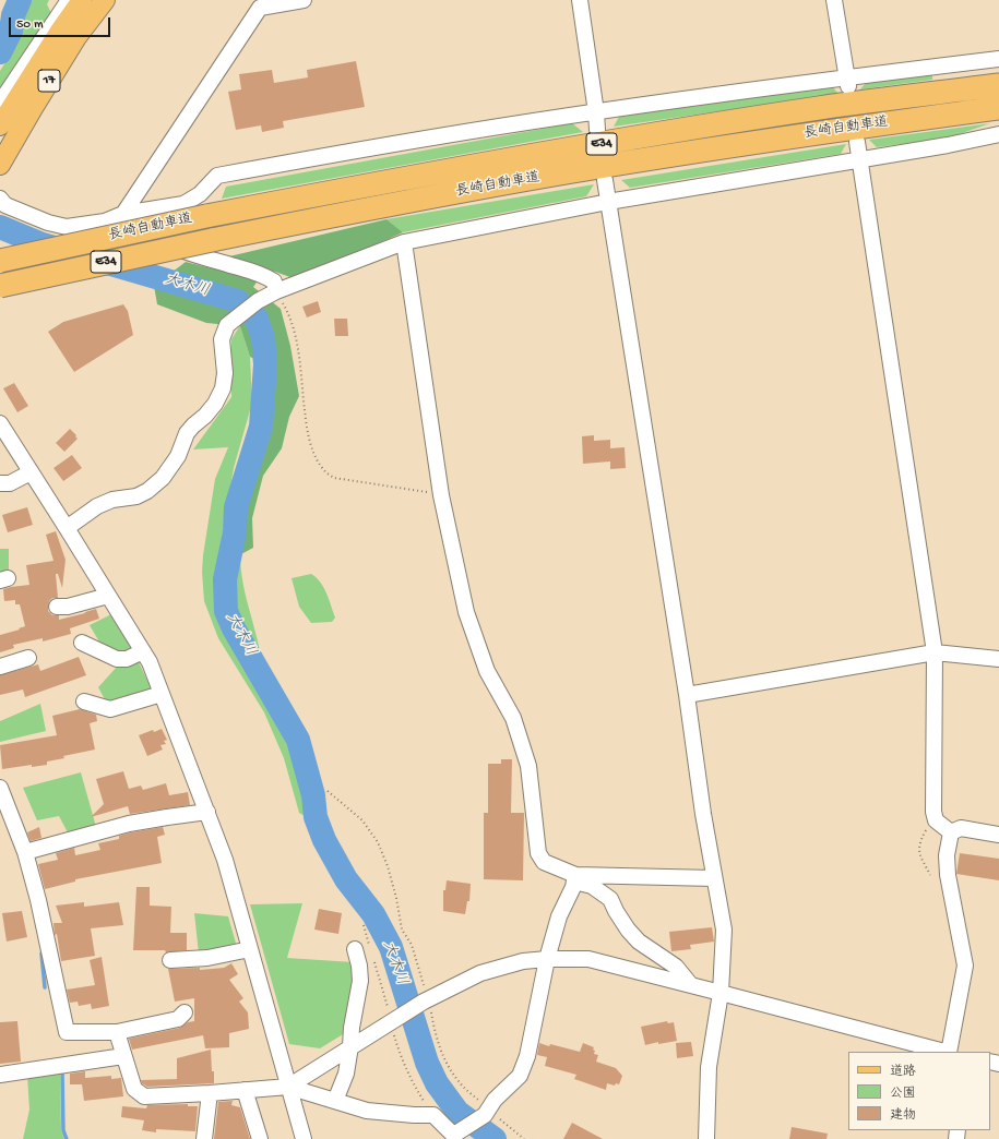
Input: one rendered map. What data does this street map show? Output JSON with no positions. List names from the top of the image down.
{
  "streets": {
    "highway": ["長崎自動車道", "E34"],
    "main road": ["17"]
  },
  "water": ["大木川"],
  "legend": ["道路", "公園", "建物"],
  "scale_bar": "50 m"
}
